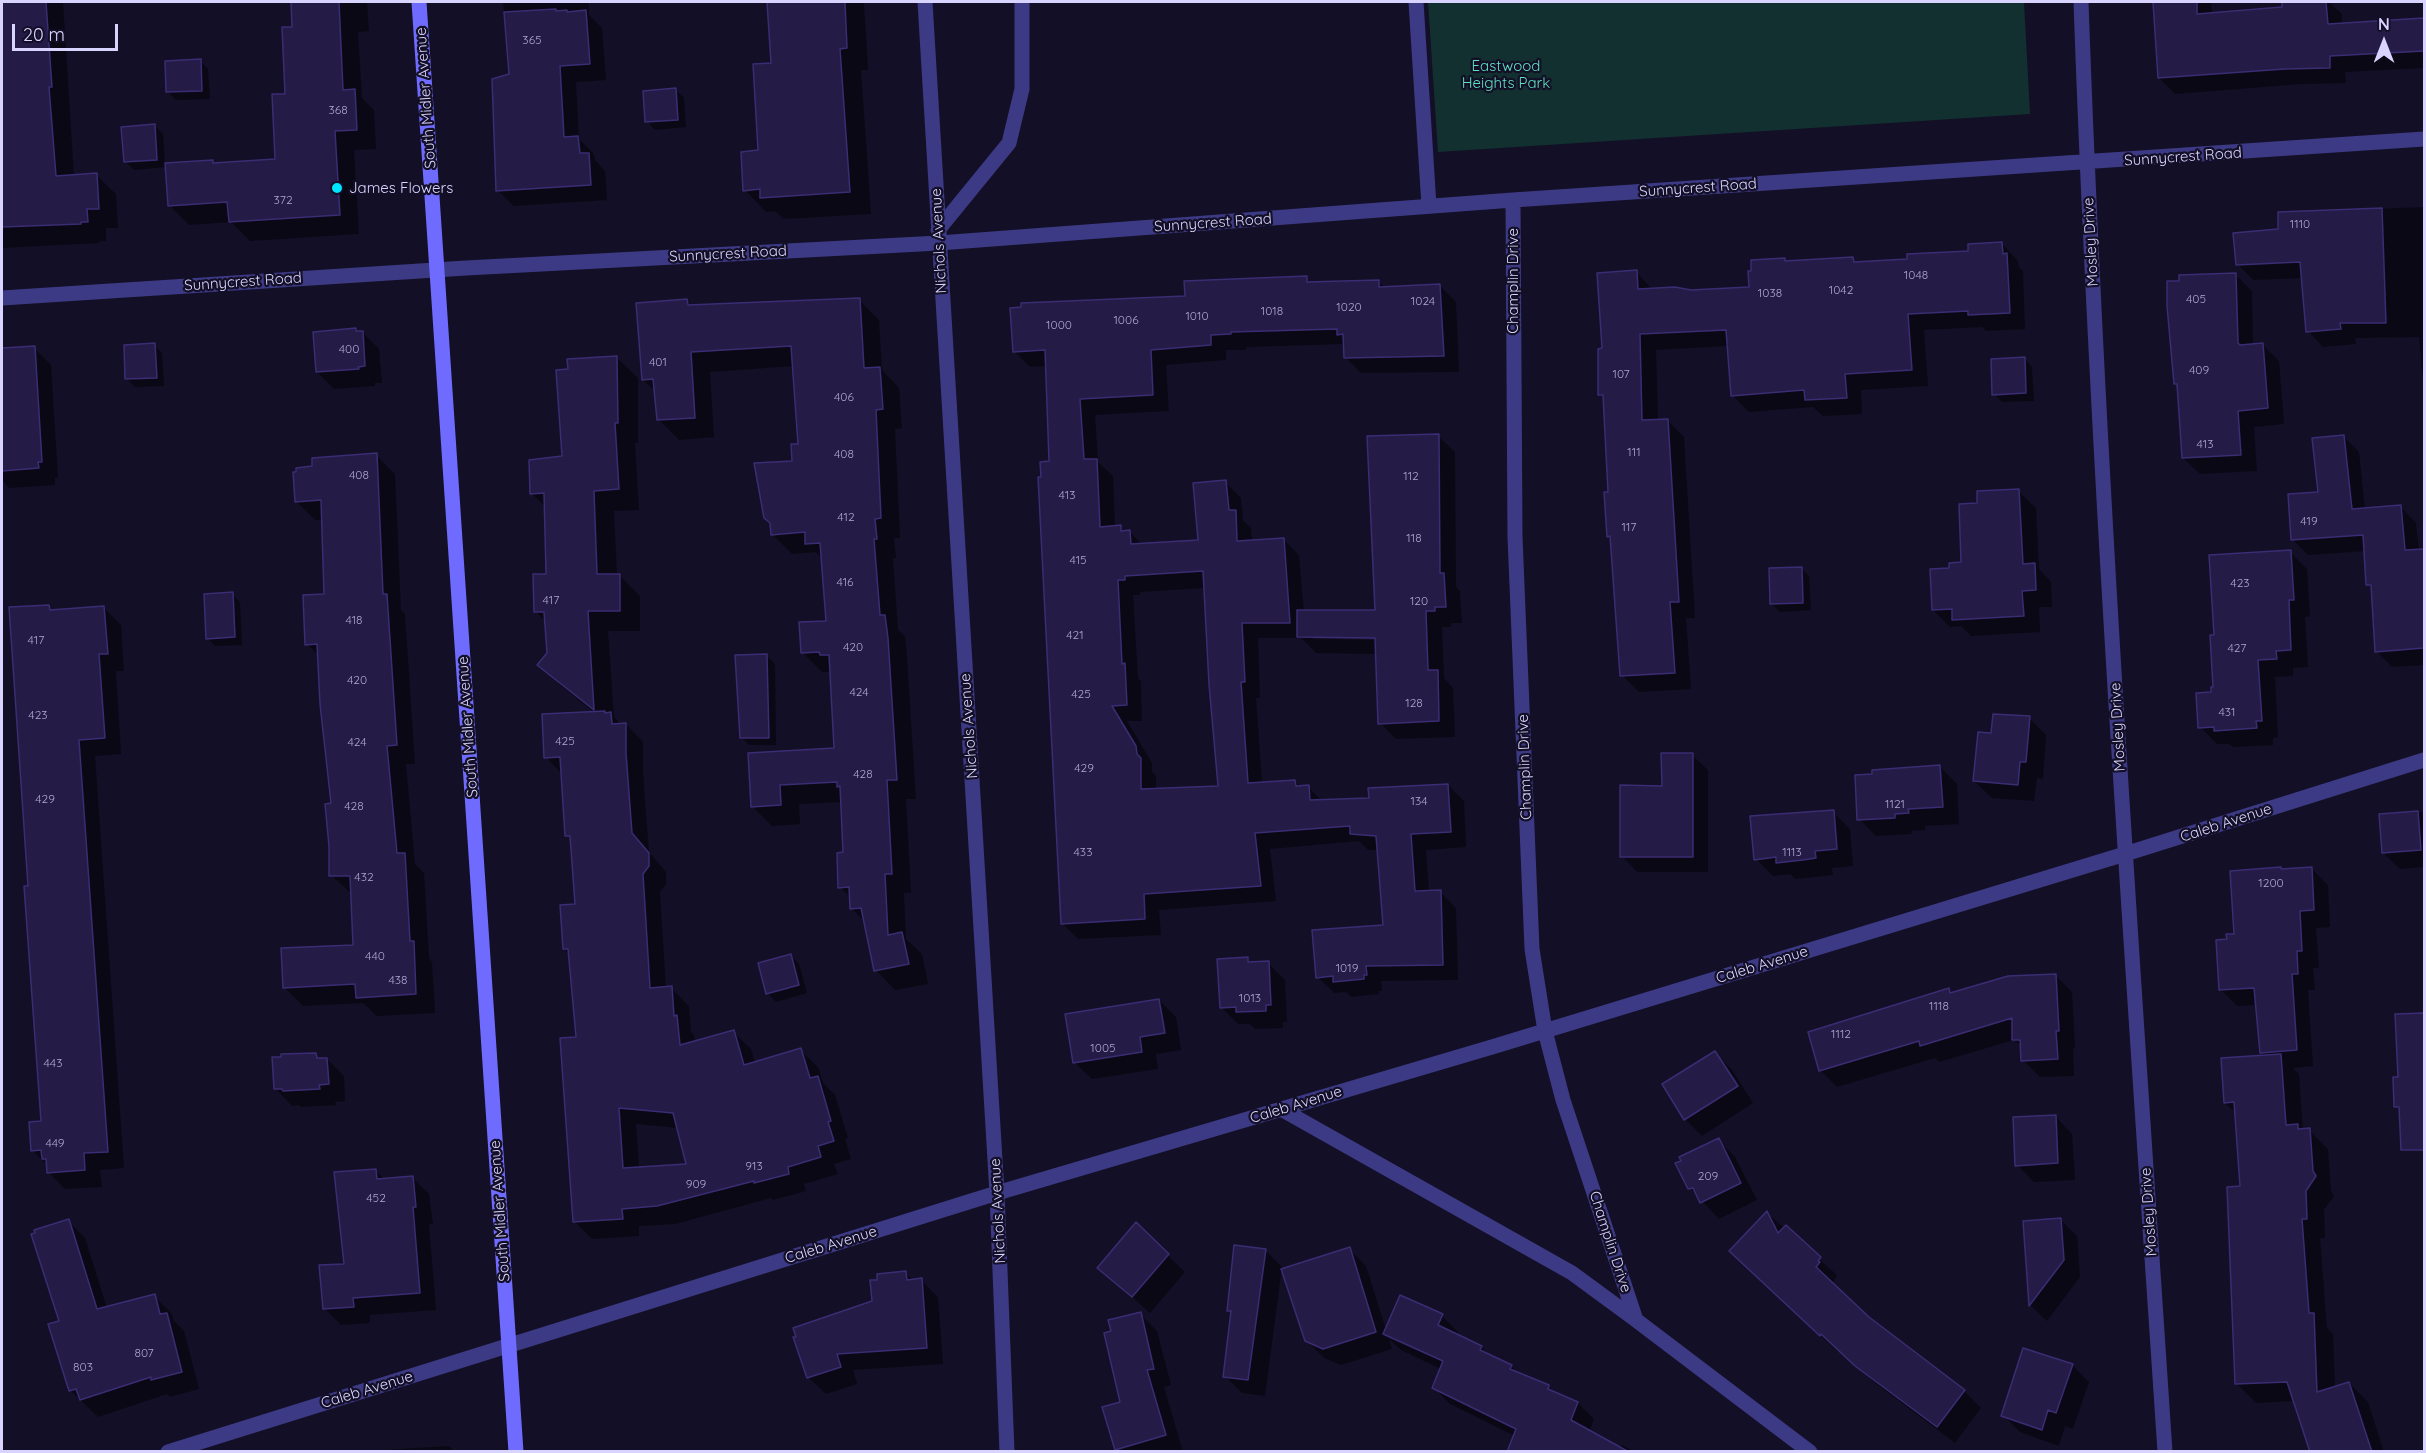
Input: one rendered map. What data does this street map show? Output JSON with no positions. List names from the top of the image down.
{
  "streets": {
    "main road": ["South Midler Avenue"],
    "street": [
      "Sunnycrest Road",
      "Nichols Avenue",
      "Mosley Drive",
      "Champlin Drive",
      "Caleb Avenue"
    ]
  },
  "crossings": [
    ["South Midler Avenue", "Sunnycrest Road"],
    ["South Midler Avenue", "Caleb Avenue"],
    ["Sunnycrest Road", "Nichols Avenue"],
    ["Sunnycrest Road", "Mosley Drive"],
    ["Sunnycrest Road", "Champlin Drive"],
    ["Nichols Avenue", "Caleb Avenue"],
    ["Mosley Drive", "Caleb Avenue"],
    ["Champlin Drive", "Caleb Avenue"]
  ],
  "parks": ["Eastwood Heights Park"],
  "places": ["James Flowers"],
  "house_numbers": [
    "365",
    "368",
    "372",
    "1110",
    "1048",
    "1042",
    "1038",
    "405",
    "1024",
    "1020",
    "1018",
    "1010",
    "1006",
    "1000",
    "400",
    "401",
    "409",
    "107",
    "406",
    "413",
    "111",
    "408",
    "408",
    "112",
    "413",
    "412",
    "419",
    "117",
    "118",
    "415",
    "416",
    "423",
    "417",
    "120",
    "418",
    "421",
    "417",
    "420",
    "427",
    "420",
    "424",
    "425",
    "128",
    "431",
    "423",
    "425",
    "424",
    "429",
    "428",
    "429",
    "134",
    "1121",
    "428",
    "433",
    "1113",
    "432",
    "1200",
    "440",
    "1019",
    "438",
    "1013",
    "1118",
    "1112",
    "1005",
    "443",
    "449",
    "913",
    "209",
    "909",
    "452",
    "807",
    "803"
  ],
  "scale_bar": "20 m",
  "north": "top"
}
